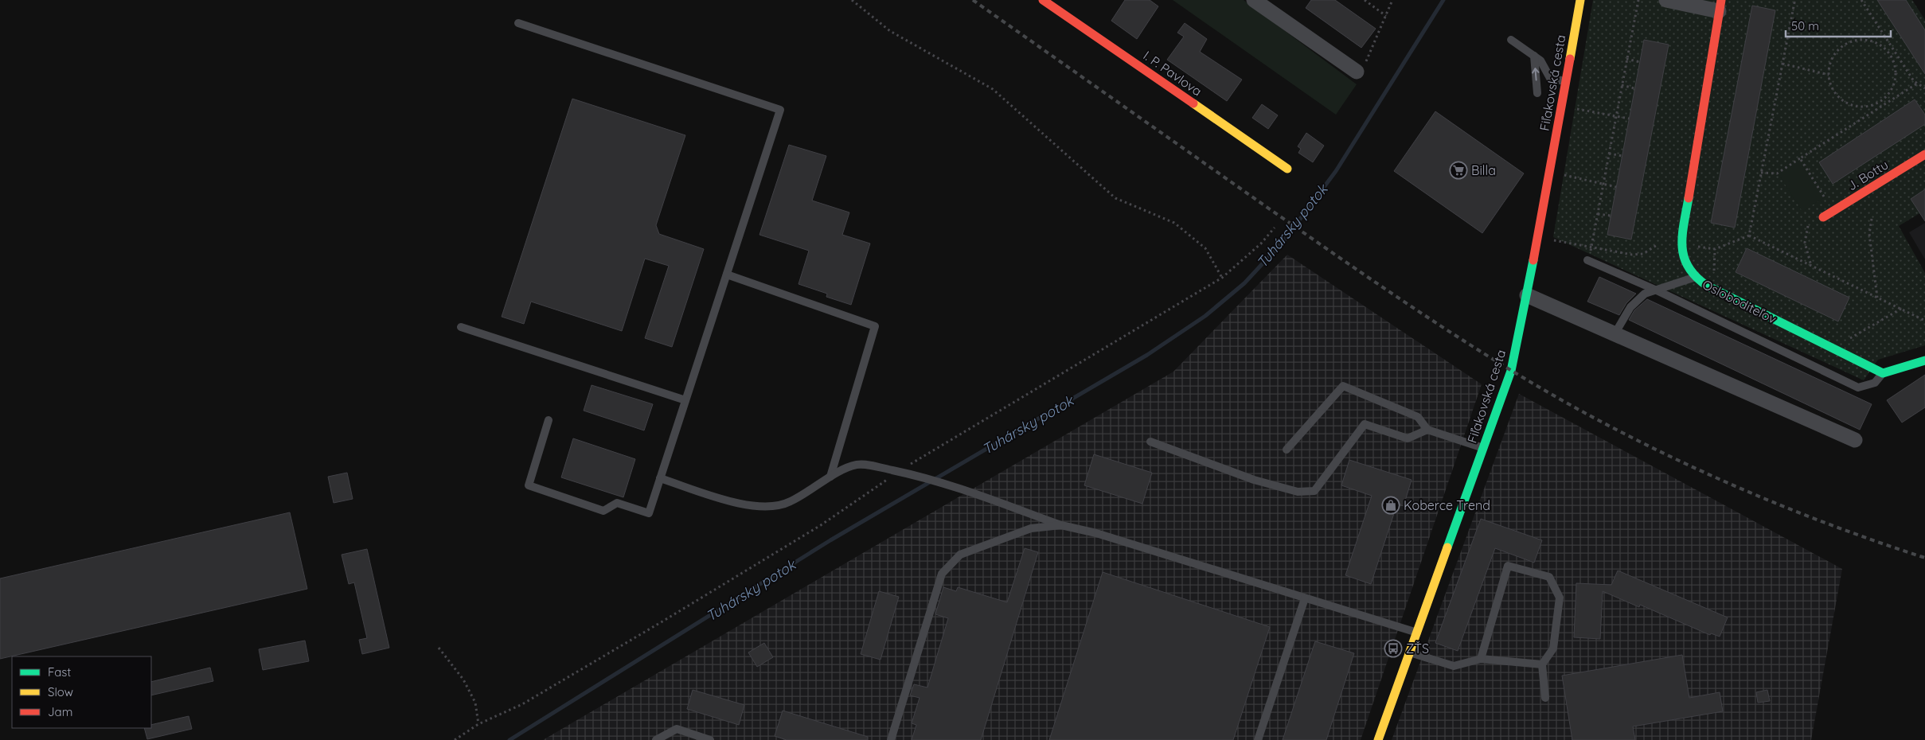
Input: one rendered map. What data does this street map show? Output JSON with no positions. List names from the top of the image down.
{
  "streets": {
    "street": [
      "I. P. Pavlova",
      "Fiľakovská cesta",
      "J. Bottu",
      "Osloboditeľov"
    ]
  },
  "water": ["Tuhársky potok"],
  "places": {
    "supermarket": ["Billa"],
    "shop": ["Koberce Trend"],
    "bus stop": ["ZŤS"]
  },
  "legend": ["Fast", "Slow", "Jam"],
  "scale_bar": "50 m"
}
